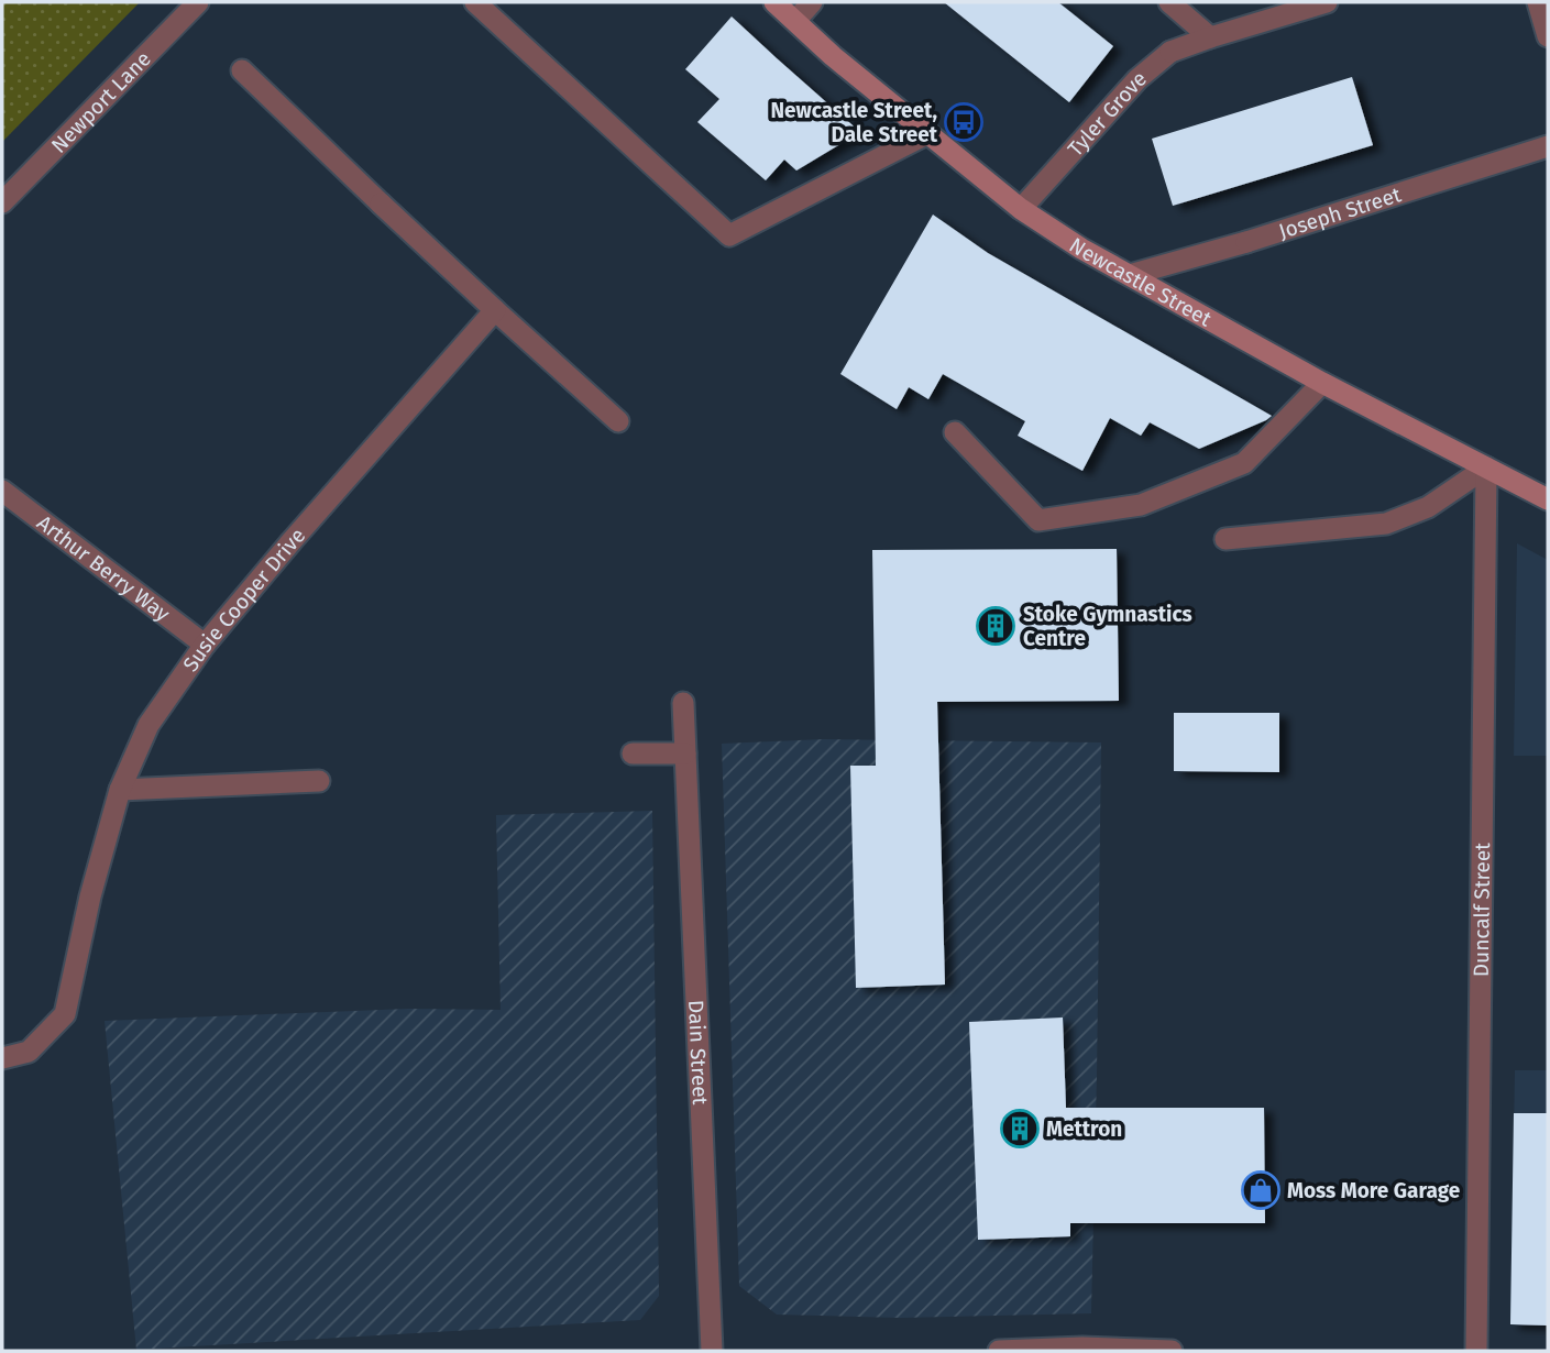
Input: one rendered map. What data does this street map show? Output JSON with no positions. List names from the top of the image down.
{
  "streets": {
    "main road": ["Newcastle Street"],
    "street": [
      "Newport Lane",
      "Tyler Grove",
      "Joseph Street",
      "Arthur Berry Way",
      "Susie Cooper Drive",
      "Duncalf Street",
      "Dain Street"
    ]
  },
  "crossings": [
    ["Tyler Grove", "Newcastle Street"],
    ["Joseph Street", "Newcastle Street"],
    ["Newcastle Street", "Duncalf Street"],
    ["Arthur Berry Way", "Susie Cooper Drive"]
  ],
  "places": {
    "bus stop": ["Newcastle Street, Dale Street"],
    "building": ["Stoke Gymnastics Centre", "Mettron"],
    "shop": ["Moss More Garage"]
  }
}
